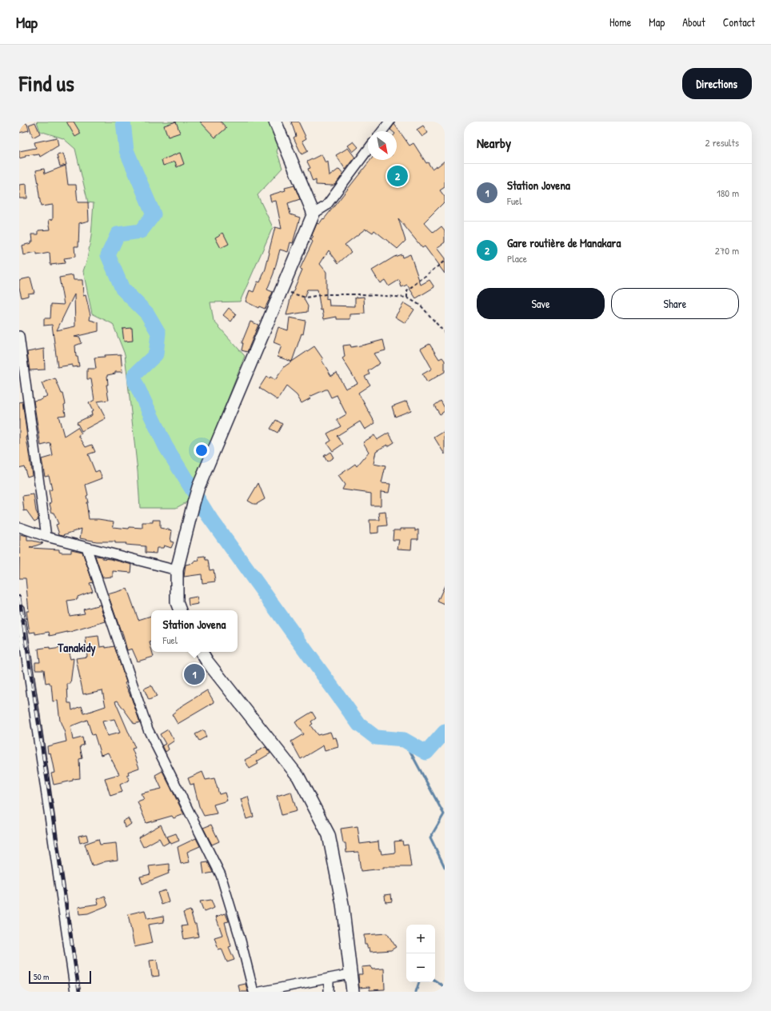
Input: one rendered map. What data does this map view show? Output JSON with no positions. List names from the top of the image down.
{
  "districts": ["Tanakidy"],
  "scale_bar": "50 m",
  "north": "bottom right",
  "page": {
    "header": "Map",
    "nav": [
      "Home",
      "Map",
      "About",
      "Contact"
    ],
    "title": "Find us",
    "buttons": [
      "Directions",
      ["Save", "Share"]
    ],
    "heading": ["Nearby", "2 results"],
    "list": [
      {
        "mark": "1",
        "name": "Station Jovena",
        "note": "Fuel",
        "value": "180 m"
      },
      {
        "mark": "2",
        "name": "Gare routière de Manakara",
        "note": "Place",
        "value": "270 m"
      }
    ],
    "pins": ["2", "1"],
    "popup": ["Station Jovena", "Fuel"],
    "map_buttons": ["+", "−"],
    "scale": "50 m"
  }
}
